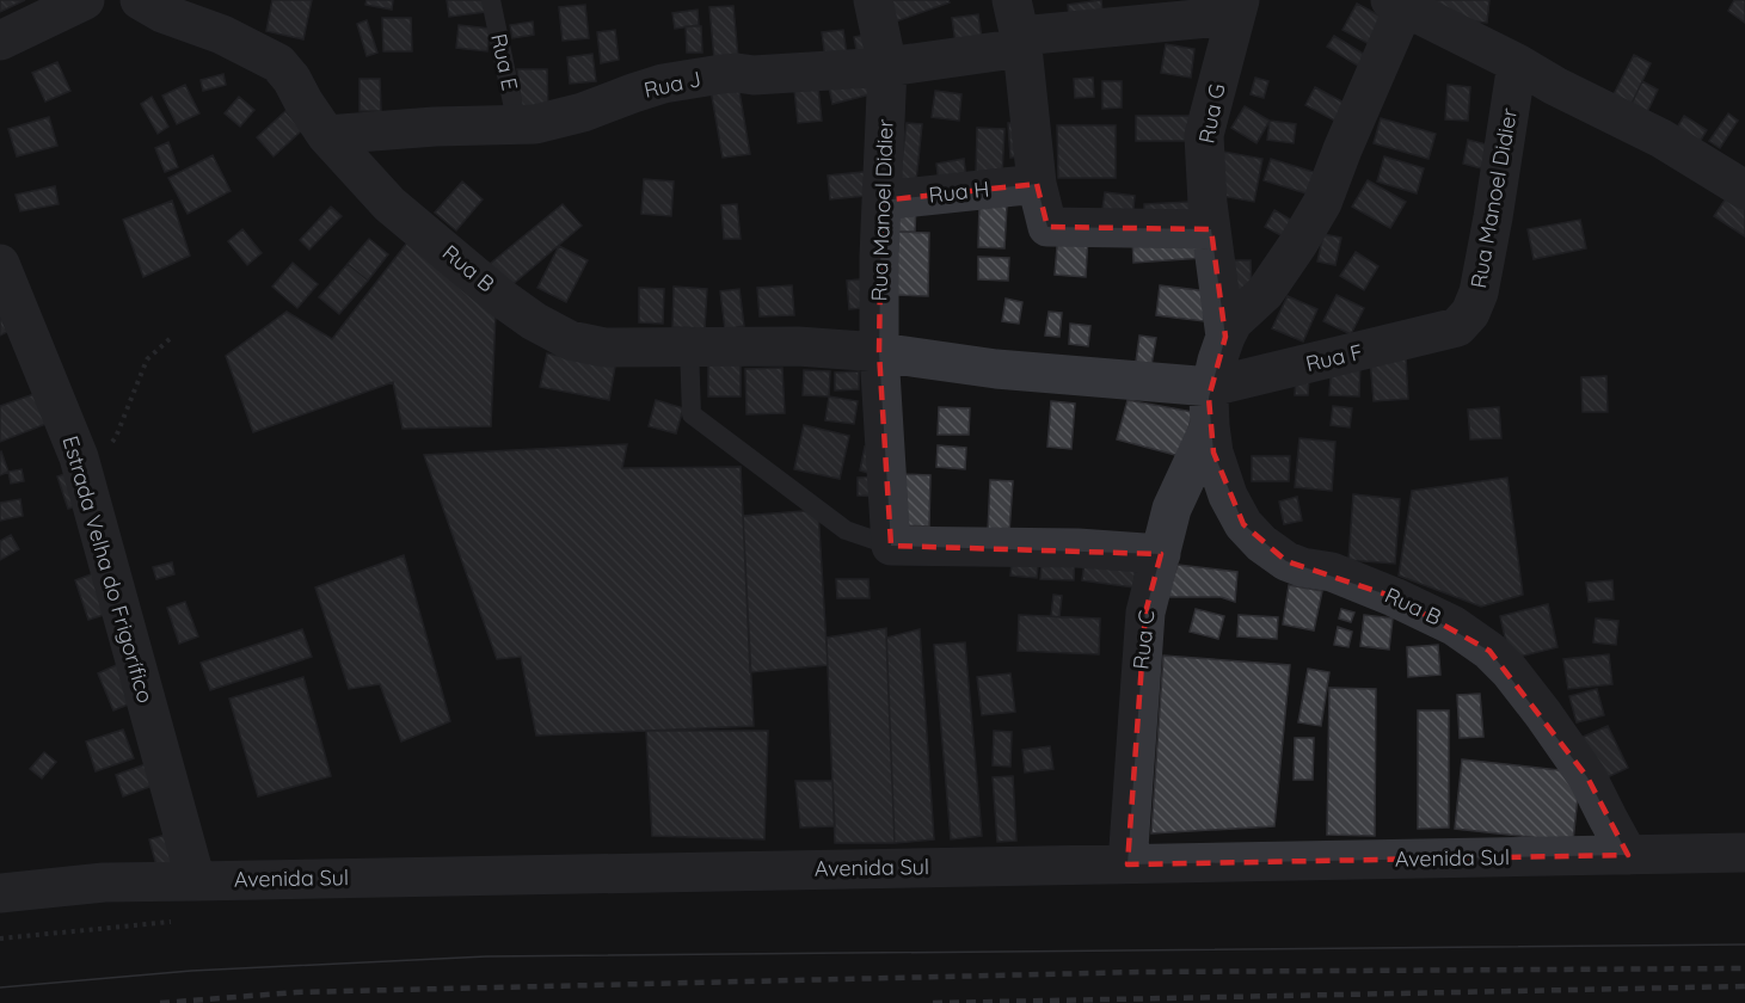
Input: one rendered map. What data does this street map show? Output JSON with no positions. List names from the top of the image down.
{
  "streets": {
    "street": [
      "Rua J",
      "Rua G",
      "Rua H",
      "Rua Manoel Didier",
      "Rua B",
      "Rua F",
      "Estrada Velha do Frigorífico",
      "Rua C",
      "Avenida Sul"
    ],
    "lane": ["Rua E"]
  },
  "crossings": [
    ["Rua E", "Rua J"],
    ["Rua J", "Rua G"],
    ["Rua J", "Rua Manoel Didier"],
    ["Rua J", "Rua B"],
    ["Rua G", "Rua B"],
    ["Rua H", "Rua Manoel Didier"],
    ["Rua Manoel Didier", "Rua B"],
    ["Rua Manoel Didier", "Rua F"],
    ["Rua B", "Rua F"],
    ["Rua B", "Rua C"],
    ["Rua B", "Avenida Sul"],
    ["Estrada Velha do Frigorífico", "Avenida Sul"],
    ["Rua C", "Avenida Sul"]
  ]
}
